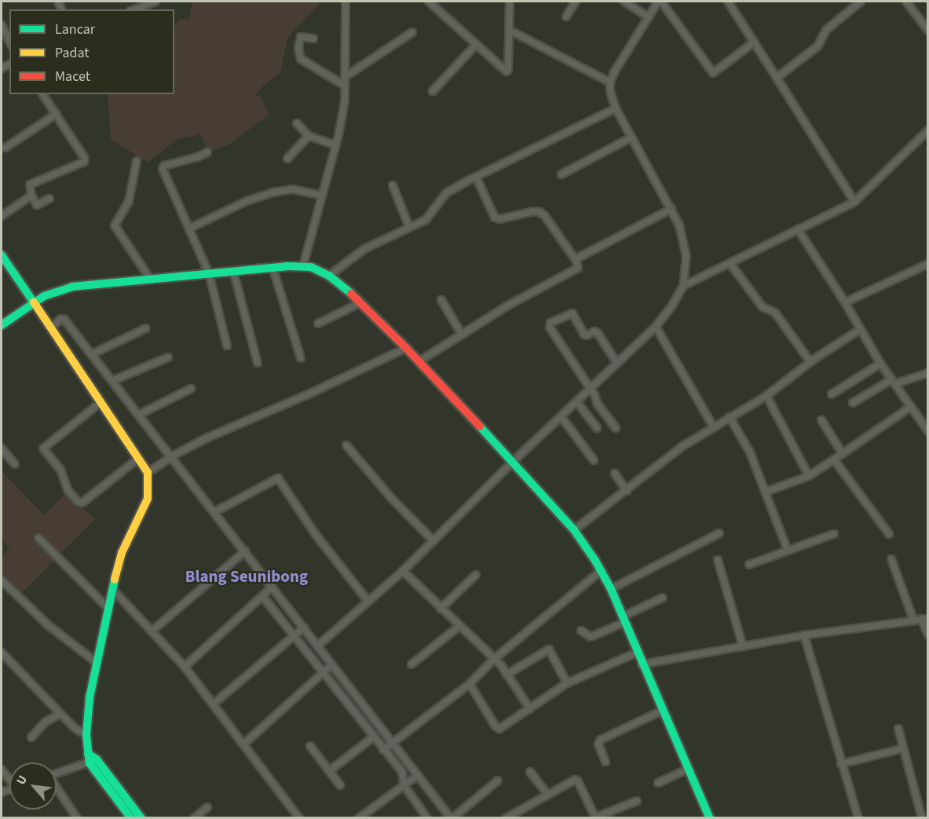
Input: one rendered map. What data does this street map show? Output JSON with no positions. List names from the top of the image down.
{
  "districts": ["Blang Seunibong"],
  "legend": ["Lancar", "Padat", "Macet"],
  "north": "top left"
}
